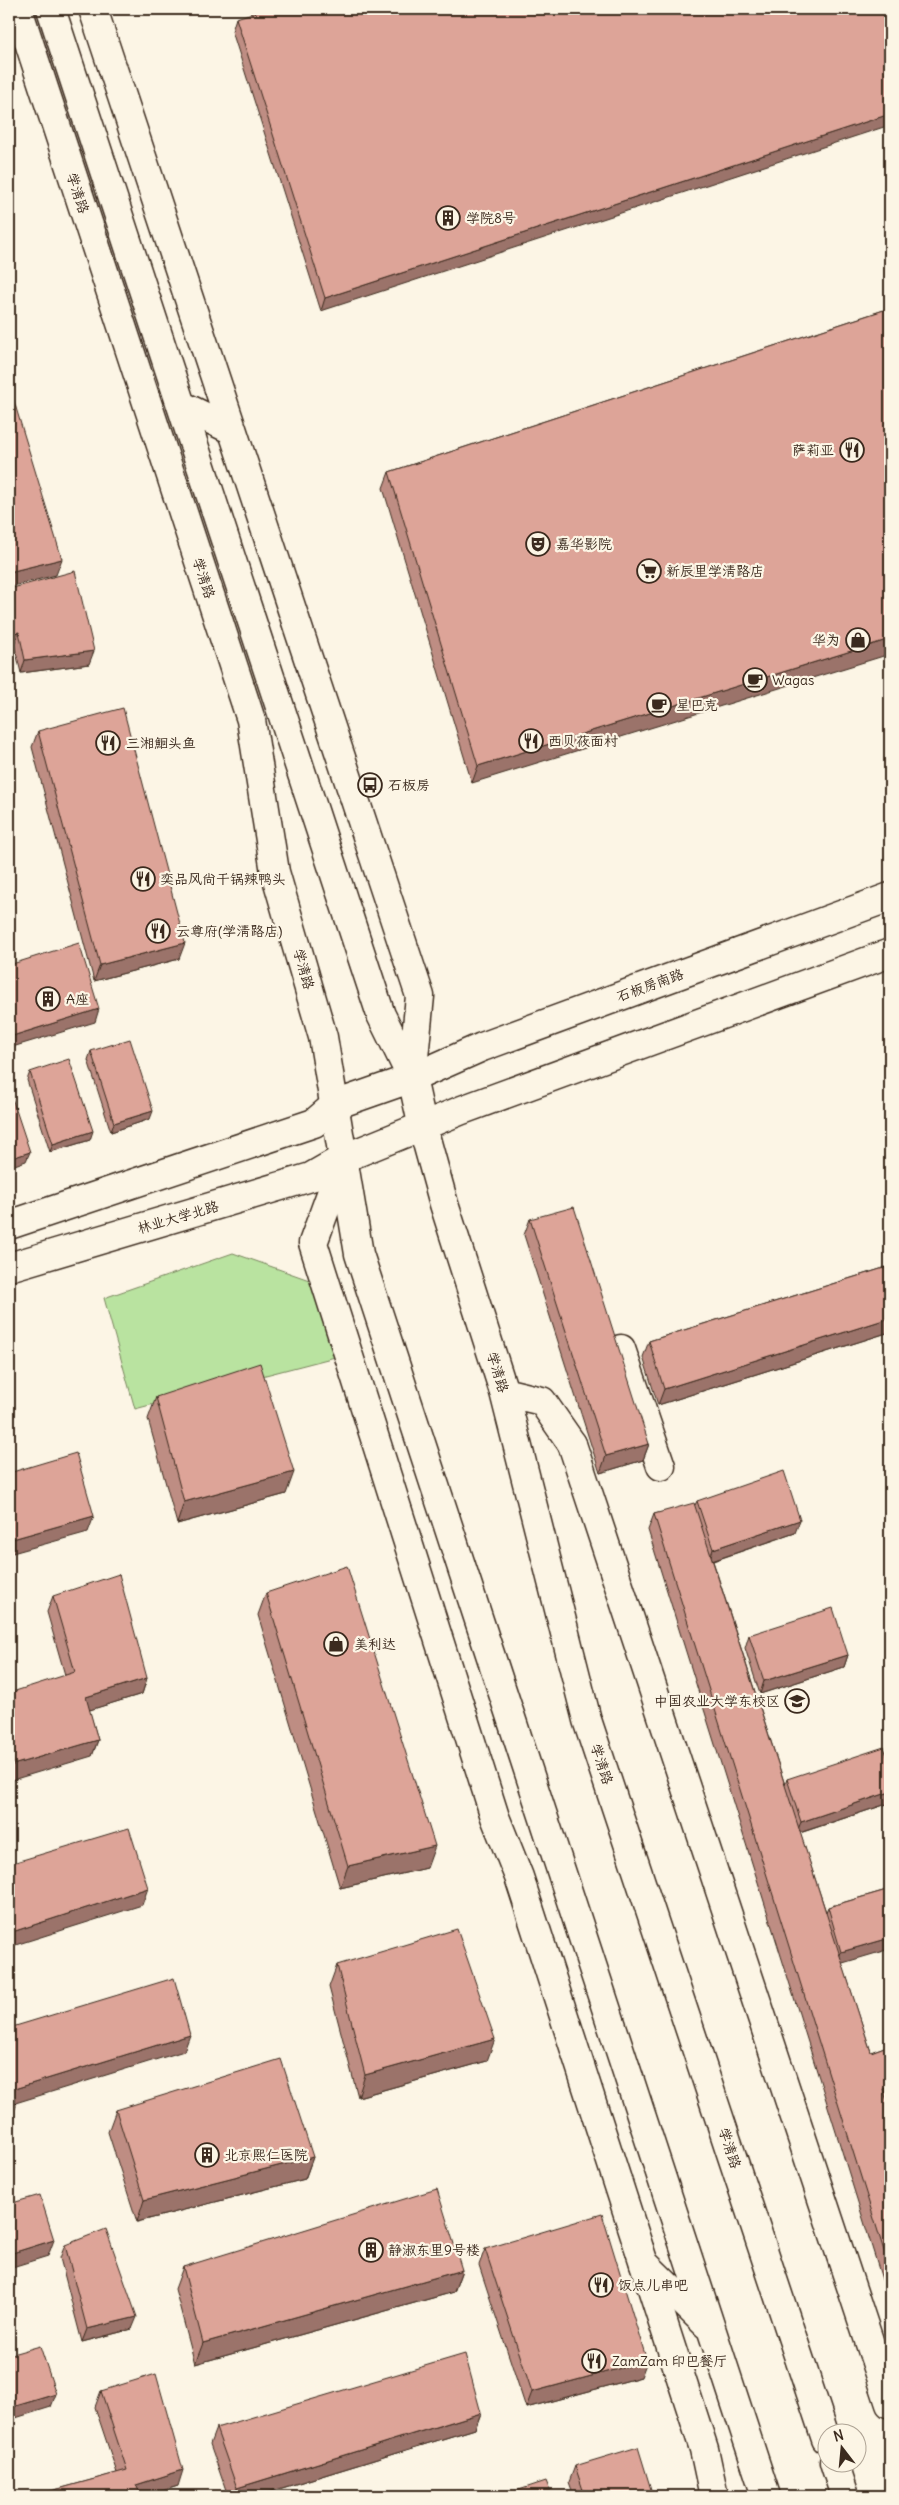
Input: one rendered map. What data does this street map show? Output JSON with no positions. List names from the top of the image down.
{
  "streets": {
    "main road": ["学清路", "石板房南路", "林业大学北路"]
  },
  "crossings": [
    ["学清路", "石板房南路"],
    ["学清路", "林业大学北路"]
  ],
  "places": {
    "building": [
      "学院8号",
      "A座",
      "北京熙仁医院",
      "静淑东里9号楼"
    ],
    "restaurant": [
      "萨莉亚",
      "西贝莜面村",
      "三湘鮰头鱼",
      "奕品风尚干锅辣鸭头",
      "云尊府(学清路店)",
      "饭点儿串吧",
      "ZamZam 印巴餐厅"
    ],
    "theatre": ["嘉华影院"],
    "supermarket": ["新辰里学清路店"],
    "shop": ["华为", "美利达"],
    "cafe": ["Wagas", "星巴克"],
    "bus stop": ["石板房"],
    "school or university": ["中国农业大学东校区"]
  },
  "north": "top"
}
